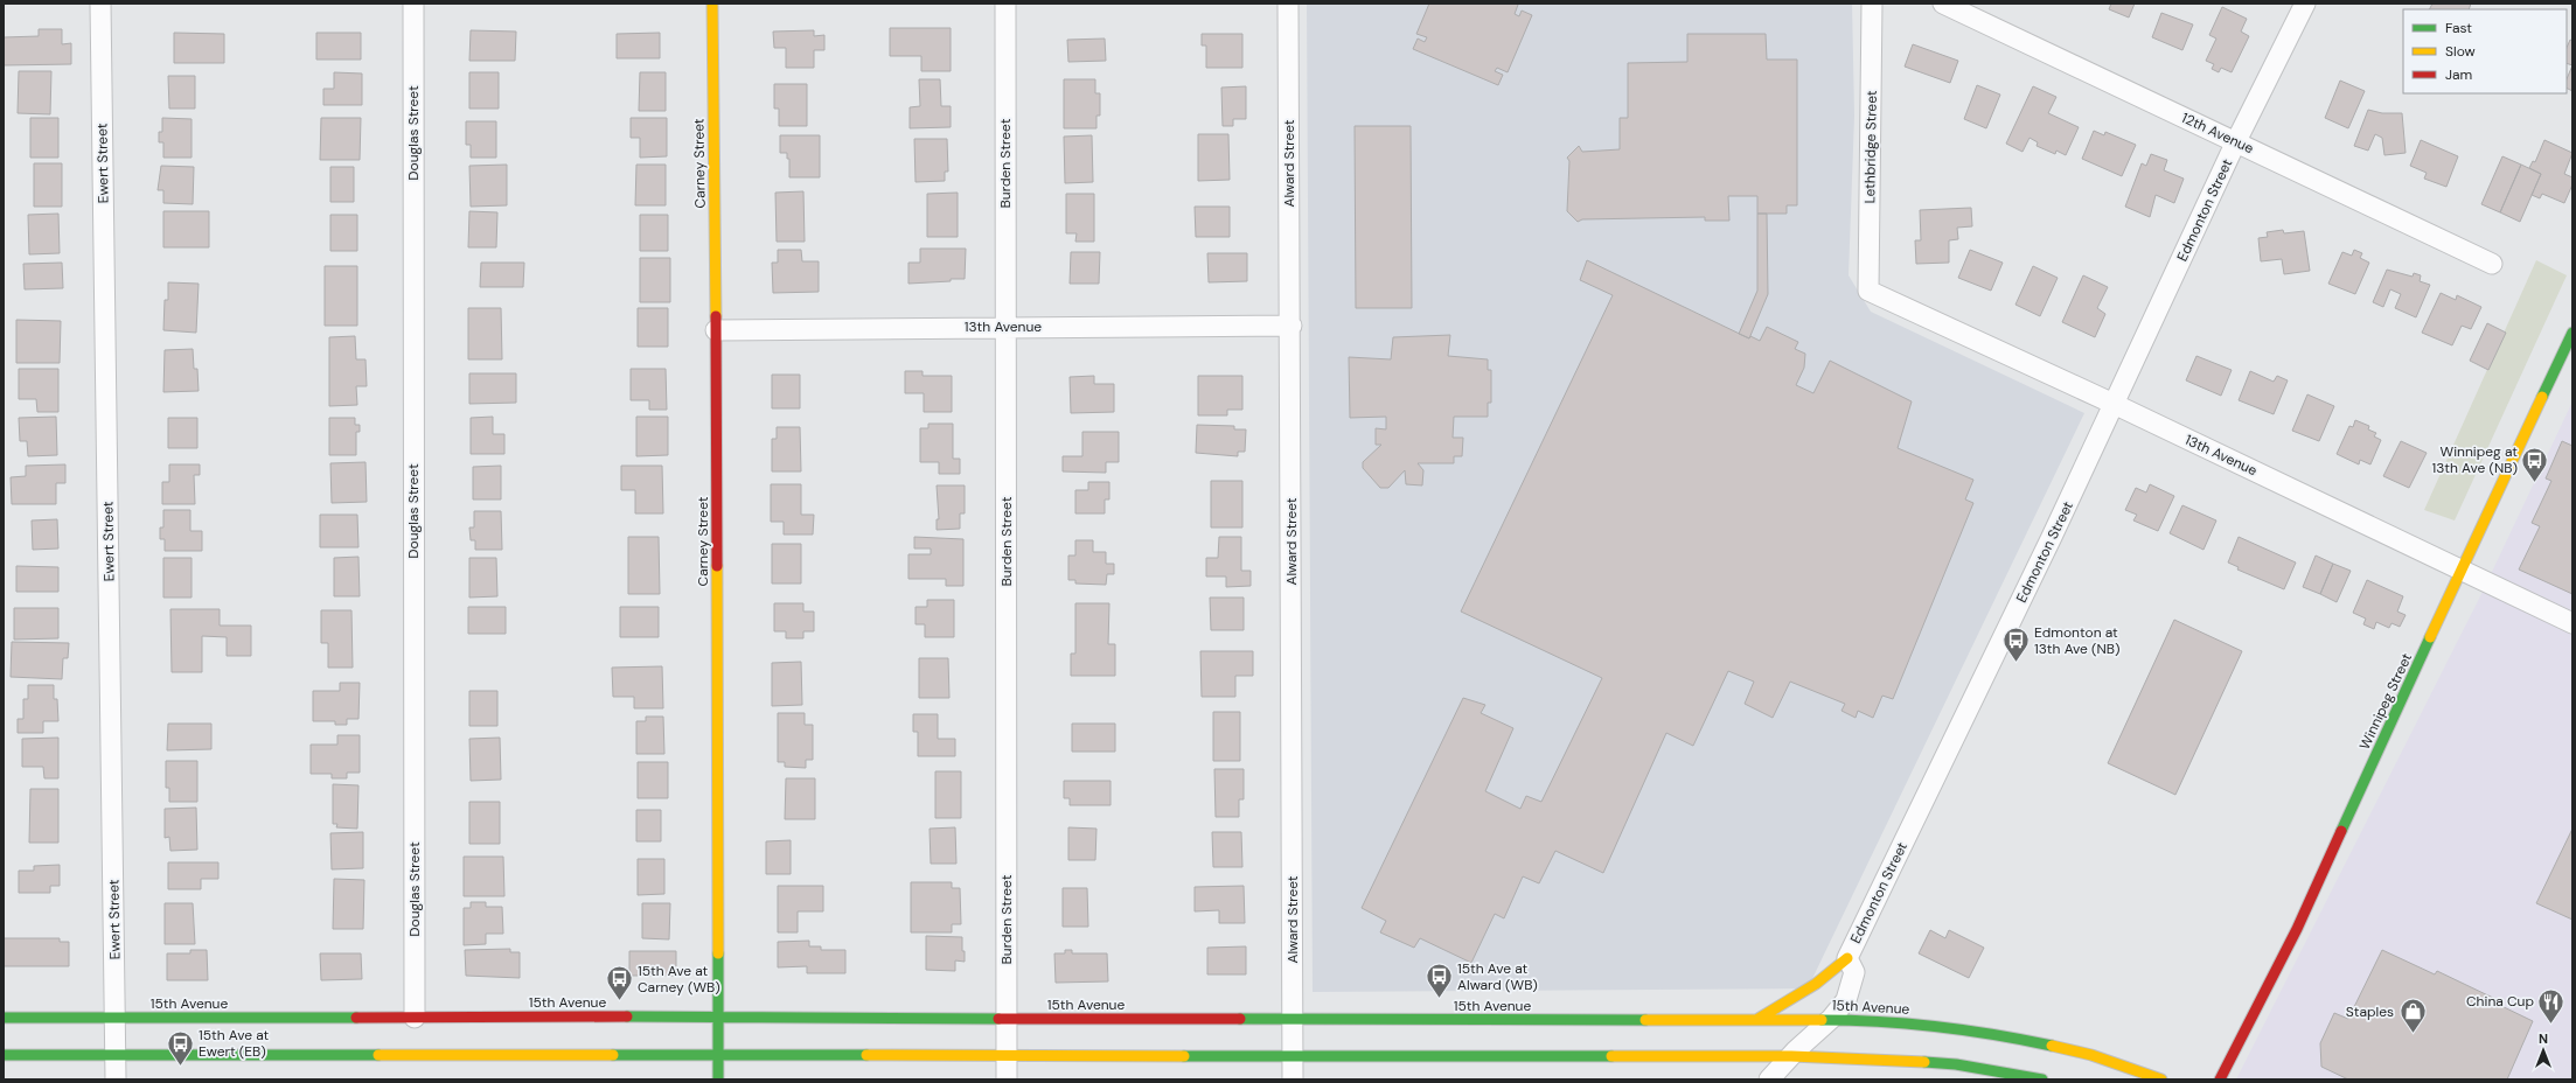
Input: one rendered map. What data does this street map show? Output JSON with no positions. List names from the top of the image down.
{
  "streets": {
    "main road": ["Carney Street", "Winnipeg Street", "15th Avenue"],
    "street": [
      "Douglas Street",
      "12th Avenue",
      "Lethbridge Street",
      "Ewert Street",
      "Burden Street",
      "Alward Street",
      "Edmonton Street",
      "13th Avenue"
    ]
  },
  "crossings": [
    ["Douglas Street", "15th Avenue"],
    ["12th Avenue", "Edmonton Street"],
    ["Lethbridge Street", "13th Avenue"],
    ["Ewert Street", "15th Avenue"],
    ["Carney Street", "13th Avenue"],
    ["Carney Street", "15th Avenue"],
    ["Burden Street", "13th Avenue"],
    ["Burden Street", "15th Avenue"],
    ["Alward Street", "13th Avenue"],
    ["Alward Street", "15th Avenue"],
    ["Edmonton Street", "13th Avenue"],
    ["Edmonton Street", "15th Avenue"],
    ["13th Avenue", "Winnipeg Street"]
  ],
  "places": {
    "bus stop": [
      "Winnipeg at 13th Ave (NB)",
      "Edmonton at 13th Ave (NB)",
      "15th Ave at Alward (WB)",
      "15th Ave at Carney (WB)",
      "15th Ave at Ewert (EB)"
    ],
    "restaurant": ["China Cup"],
    "shop": ["Staples"]
  },
  "legend": ["Fast", "Slow", "Jam"],
  "north": "top"
}
